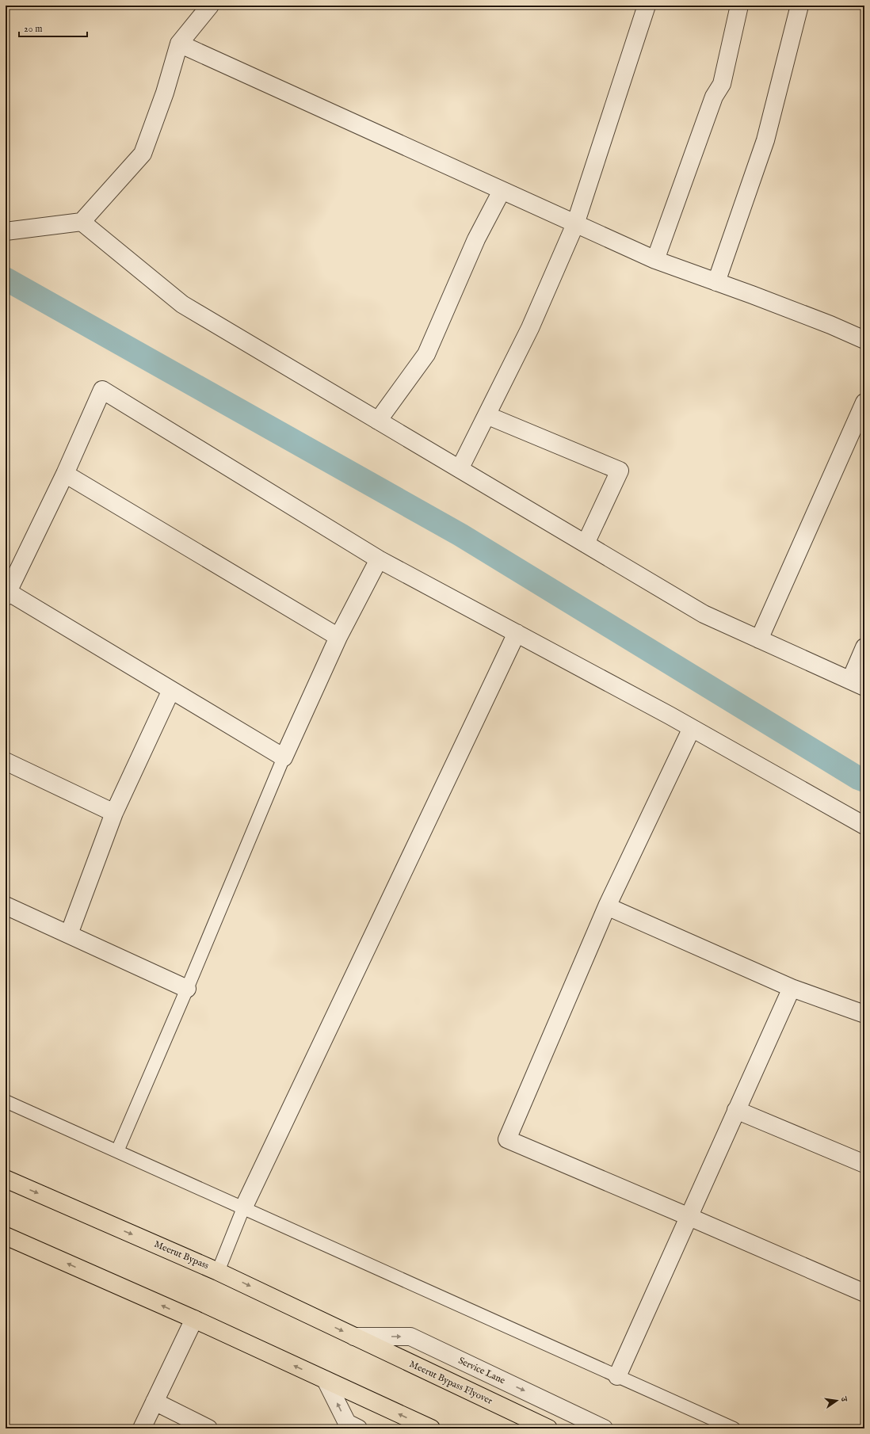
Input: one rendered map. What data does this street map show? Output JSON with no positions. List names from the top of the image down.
{
  "streets": {
    "highway": ["Meerut Bypass", "Meerut Bypass Flyover"],
    "street": ["Service Lane"]
  },
  "crossings": [
    ["Meerut Bypass", "Service Lane"],
    ["Meerut Bypass", "Meerut Bypass Flyover"],
    ["Service Lane", "Meerut Bypass Flyover"]
  ],
  "one_way": ["Service Lane"],
  "scale_bar": "20 m",
  "north": "right"
}
